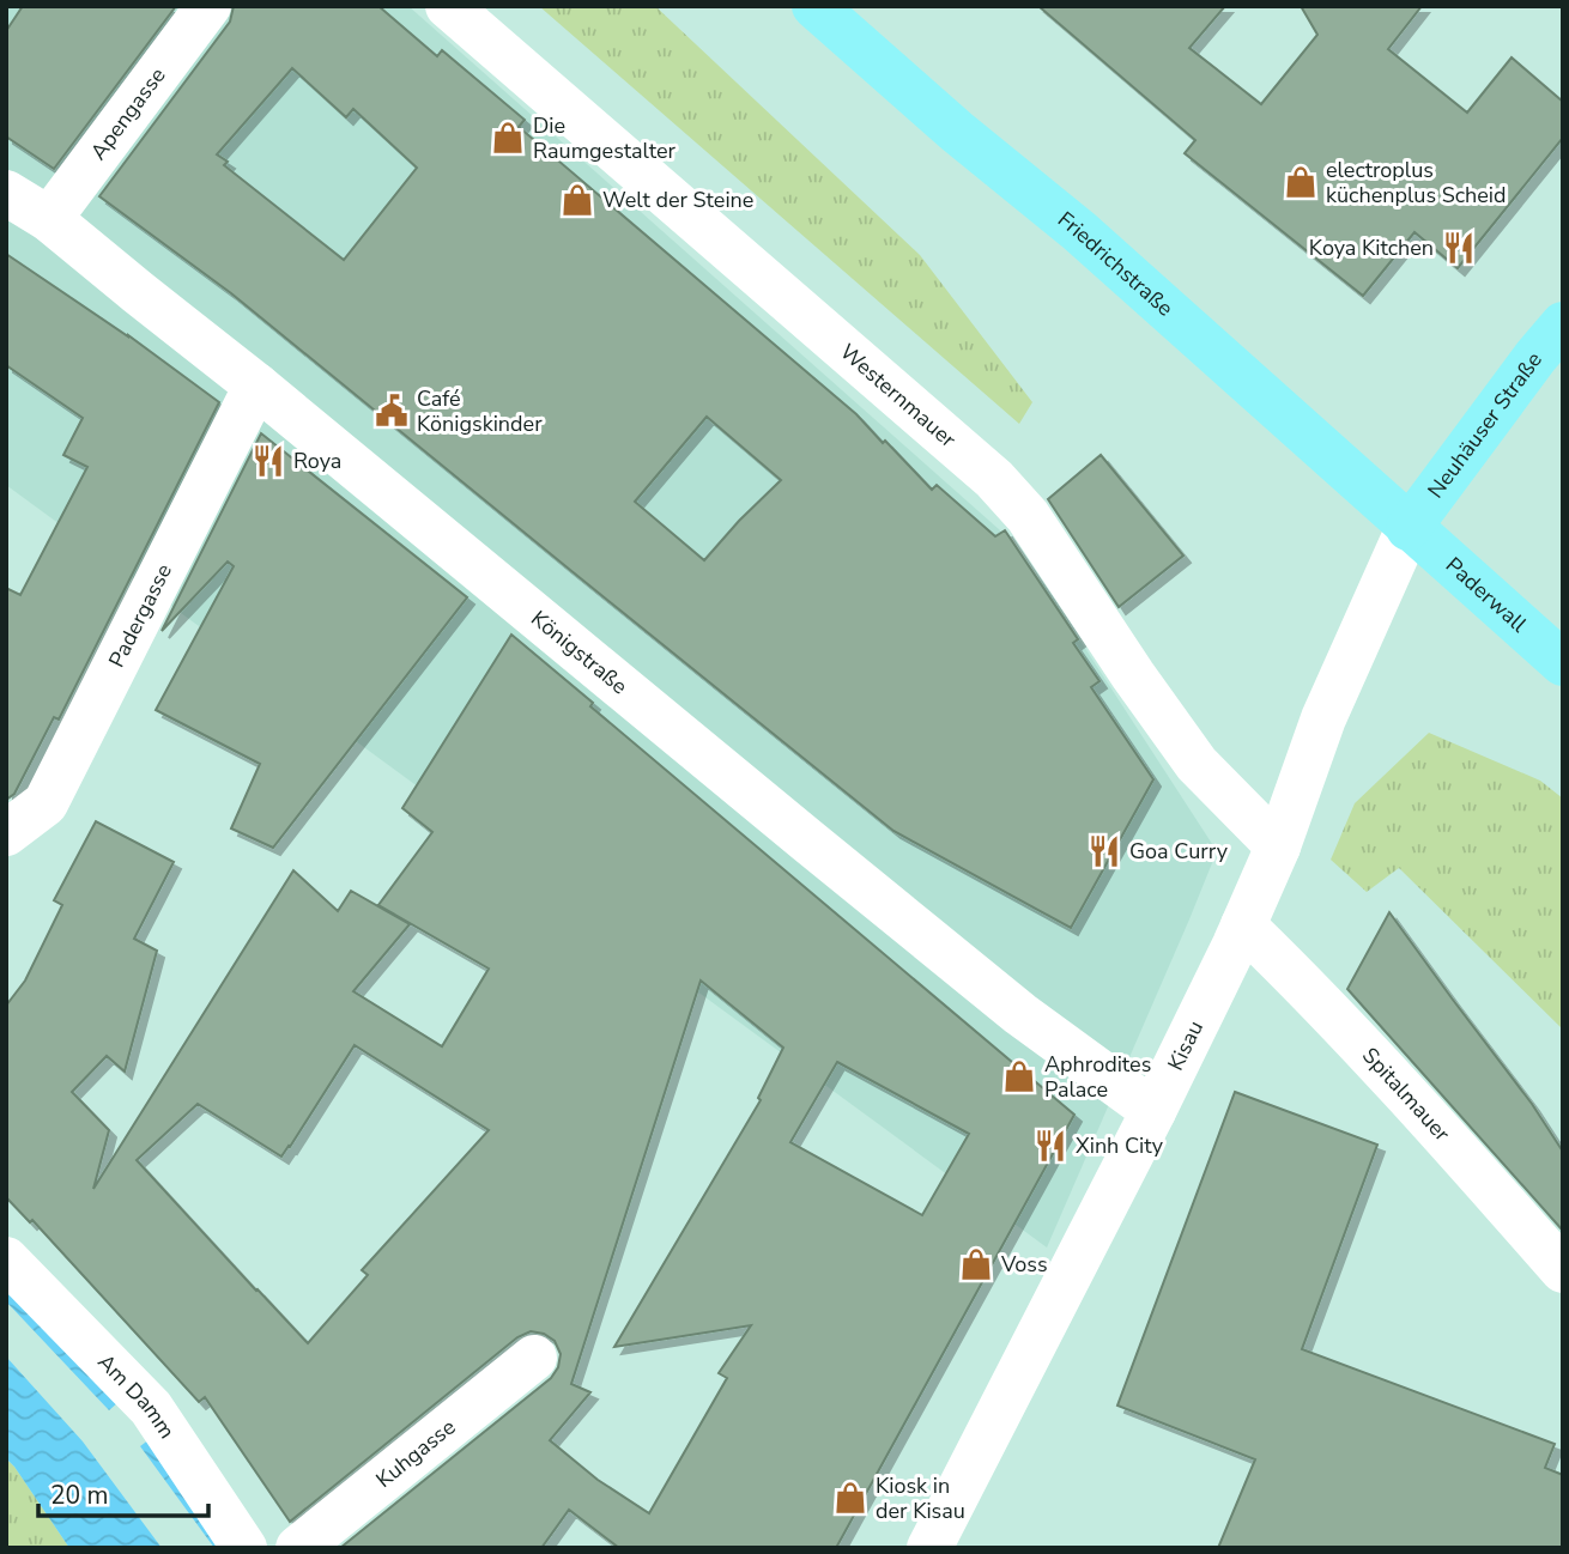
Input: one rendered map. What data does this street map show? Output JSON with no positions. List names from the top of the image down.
{
  "streets": {
    "main road": ["Friedrichstraße", "Neuhäuser Straße", "Paderwall"],
    "street": [
      "Apengasse",
      "Westernmauer",
      "Padergasse",
      "Königstraße",
      "Kisau",
      "Spitalmauer",
      "Am Damm",
      "Kuhgasse"
    ]
  },
  "crossings": [
    ["Apengasse", "Königstraße"],
    ["Friedrichstraße", "Neuhäuser Straße"],
    ["Friedrichstraße", "Paderwall"],
    ["Friedrichstraße", "Kisau"],
    ["Westernmauer", "Kisau"],
    ["Neuhäuser Straße", "Paderwall"],
    ["Neuhäuser Straße", "Kisau"],
    ["Paderwall", "Kisau"],
    ["Padergasse", "Königstraße"],
    ["Königstraße", "Kisau"],
    ["Kisau", "Spitalmauer"]
  ],
  "places": {
    "shop": [
      "Die Raumgestalter",
      "electroplus küchenplus Scheid",
      "Welt der Steine",
      "Aphrodites Palace",
      "Voss",
      "Kiosk in der Kisau"
    ],
    "restaurant": [
      "Koya Kitchen",
      "Roya",
      "Goa Curry",
      "Xinh City"
    ],
    "public building": ["Café Königskinder"]
  },
  "scale_bar": "20 m"
}
